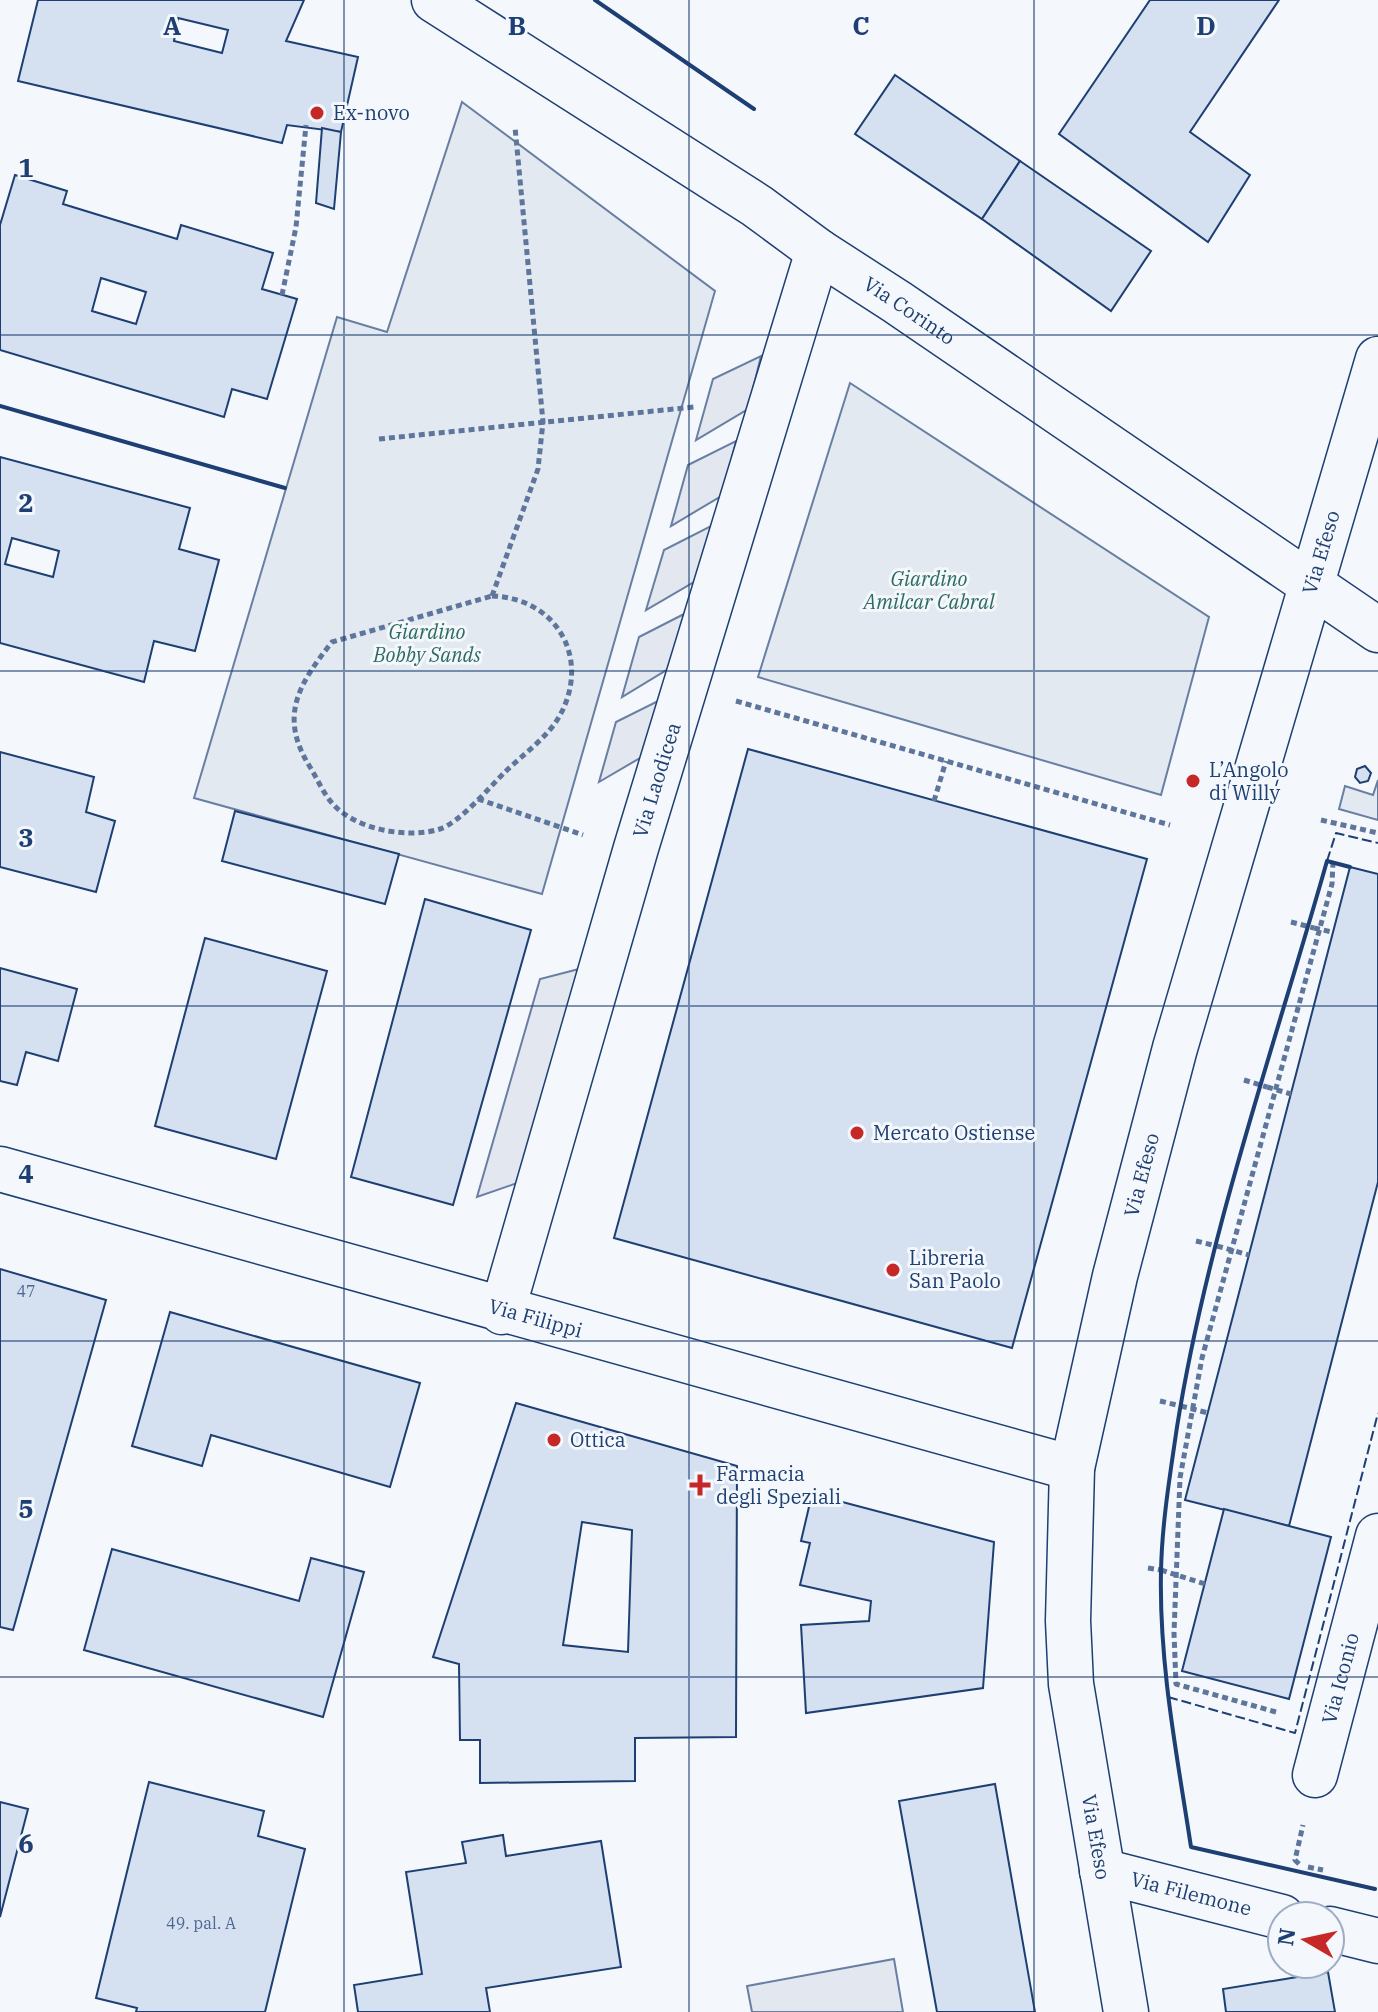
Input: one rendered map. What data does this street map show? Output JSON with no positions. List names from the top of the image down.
{
  "streets": {
    "street": [
      "Via Corinto",
      "Via Efeso",
      "Via Laodicea",
      "Via Filippi",
      "Via Iconio",
      "Via Filemone"
    ]
  },
  "crossings": [
    ["Via Corinto", "Via Efeso"],
    ["Via Corinto", "Via Laodicea"],
    ["Via Efeso", "Via Filippi"],
    ["Via Efeso", "Via Filemone"],
    ["Via Laodicea", "Via Filippi"]
  ],
  "parks": ["Giardino Amilcar Cabral", "Giardino Bobby Sands"],
  "places": {
    "other": [
      "Ex-novo",
      "L’Angolo di Willy",
      "Mercato Ostiense",
      "Libreria San Paolo",
      "Ottica"
    ],
    "health": ["Farmacia degli Speziali"]
  },
  "house_numbers": ["47", "49. pal. A"],
  "north": "left",
  "grid": {
    "columns": [
      "A",
      "B",
      "C",
      "D"
    ],
    "rows": [
      "1",
      "2",
      "3",
      "4",
      "5",
      "6"
    ]
  }
}
